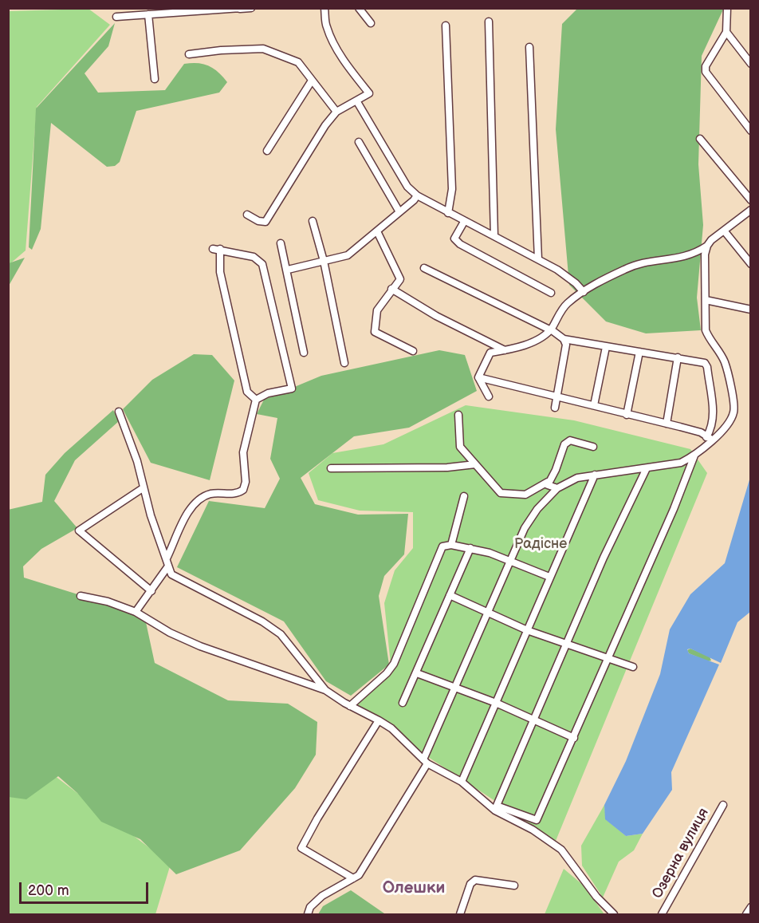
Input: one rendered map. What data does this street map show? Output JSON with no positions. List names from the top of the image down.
{
  "streets": {
    "street": ["Озерна вулиця"]
  },
  "districts": ["Олешки"],
  "parks": ["Радісне"],
  "scale_bar": "200 m"
}
